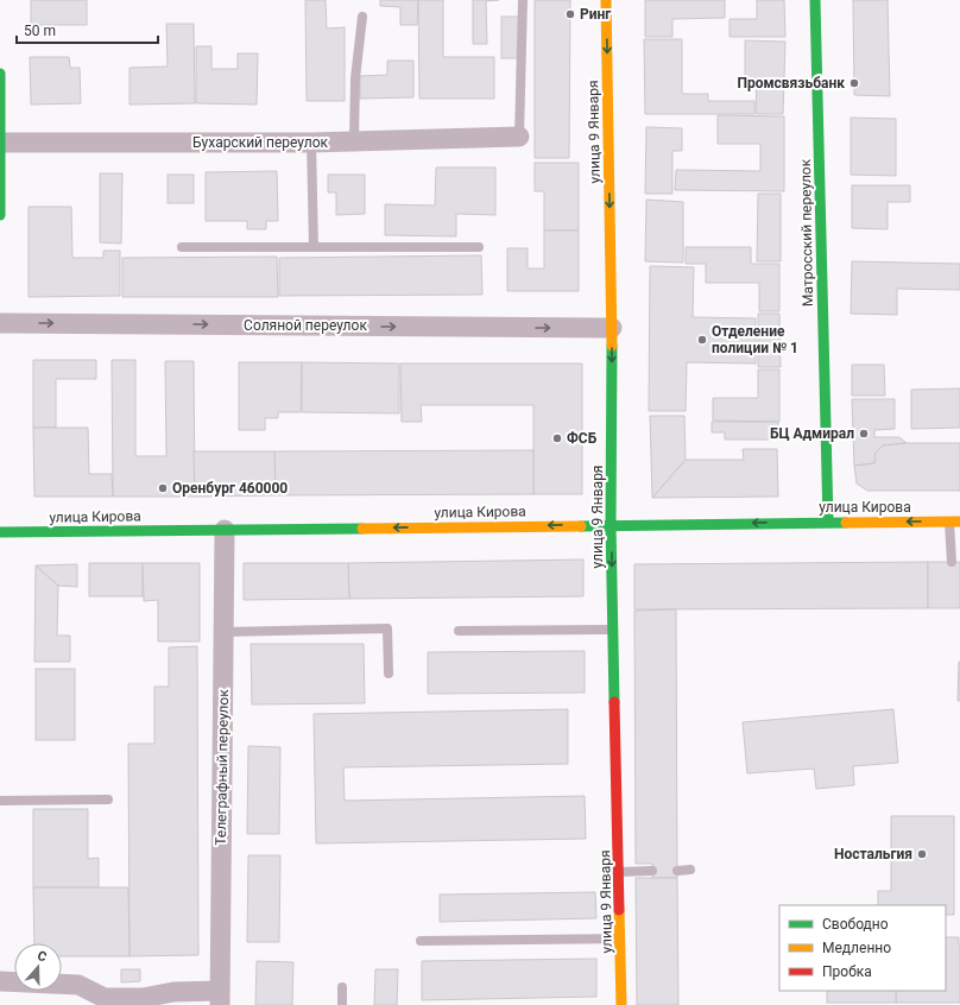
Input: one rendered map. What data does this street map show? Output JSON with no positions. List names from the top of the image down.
{
  "streets": {
    "main road": ["улица 9 Января", "Матросский переулок", "улица Кирова"],
    "street": ["Бухарский переулок", "Соляной переулок", "Телеграфный переулок"]
  },
  "crossings": [
    ["улица 9 Января", "Соляной переулок"],
    ["улица 9 Января", "улица Кирова"],
    ["Матросский переулок", "улица Кирова"],
    ["улица Кирова", "Телеграфный переулок"]
  ],
  "one_way": ["улица 9 Января", "Соляной переулок", "улица Кирова"],
  "places": [
    "Ринг",
    "Промсвязьбанк",
    "Отделение полиции № 1",
    "БЦ Адмирал",
    "ФСБ",
    "Оренбург 460000",
    "Ностальгия"
  ],
  "legend": ["Свободно", "Медленно", "Пробка"],
  "scale_bar": "50 m",
  "north": "top"
}
